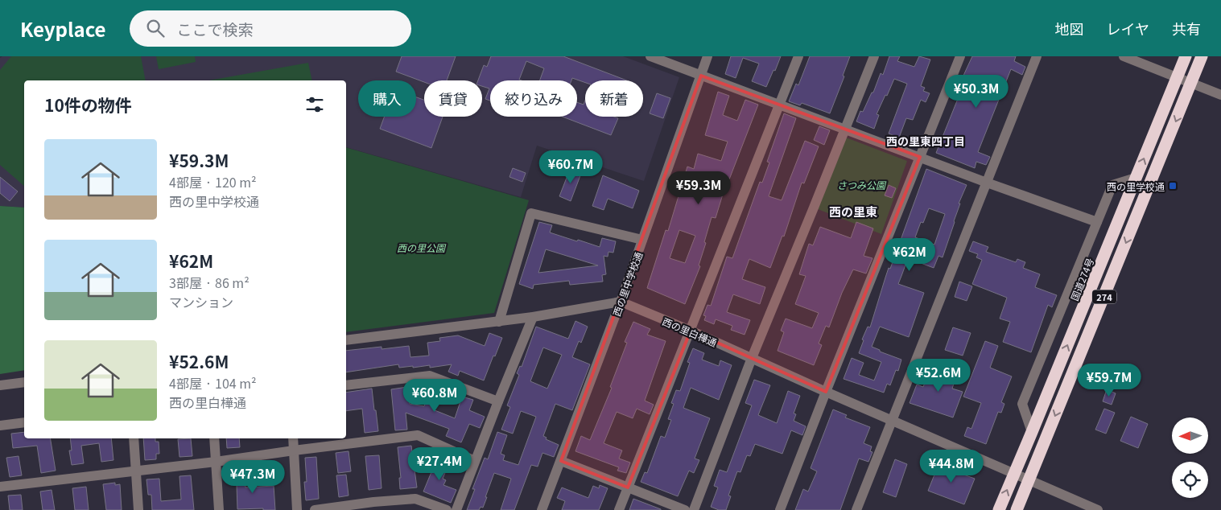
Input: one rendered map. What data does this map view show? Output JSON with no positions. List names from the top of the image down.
{
  "streets": {
    "highway": ["国道274号", "274"],
    "street": ["西の里中学校通", "西の里白樺通"]
  },
  "crossings": [
    ["国道274号", "西の里白樺通"],
    ["西の里中学校通", "西の里白樺通"],
    ["274", "西の里白樺通"]
  ],
  "districts": ["西の里東四丁目", "西の里東"],
  "parks": ["さつみ公園", "西の里公園"],
  "places": {
    "transit": ["西の里学校通"]
  },
  "north": "left",
  "page": {
    "header": "Keyplace",
    "search": "ここで検索",
    "nav": ["地図", "レイヤ", "共有"],
    "price": [
      "¥50.3M",
      "¥60.7M",
      "¥59.3M",
      "¥62M",
      "¥52.6M",
      "¥59.7M",
      "¥60.8M",
      "¥27.4M",
      "¥44.8M",
      "¥47.3M"
    ],
    "chip": [
      "購入",
      "賃貸",
      "絞り込み",
      "新着"
    ],
    "heading": "10件の物件",
    "list": [
      {
        "name": "¥59.3M",
        "note": "4部屋 · 120 m² · 西の里中学校通"
      },
      {
        "name": "¥62M",
        "note": "3部屋 · 86 m² · マンション"
      },
      {
        "name": "¥52.6M",
        "note": "4部屋 · 104 m² · 西の里白樺通"
      }
    ]
  }
}
